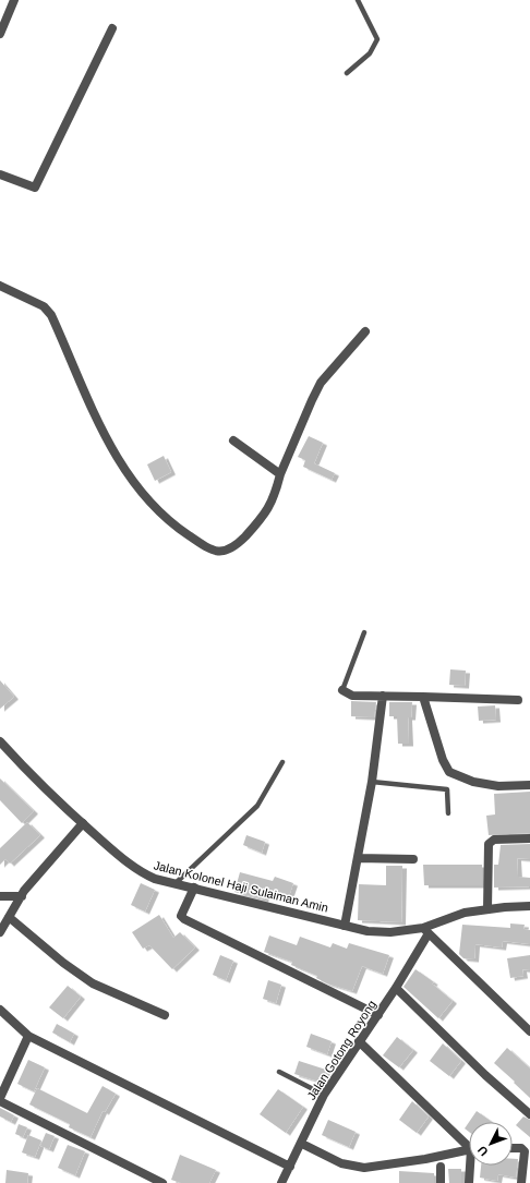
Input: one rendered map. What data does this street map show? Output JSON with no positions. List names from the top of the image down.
{
  "streets": {
    "street": ["Jalan Kolonel Haji Sulaiman Amin", "Jalan Gotong Royong"]
  },
  "crossings": [
    ["Jalan Kolonel Haji Sulaiman Amin", "Jalan Gotong Royong"]
  ],
  "north": "bottom left"
}
